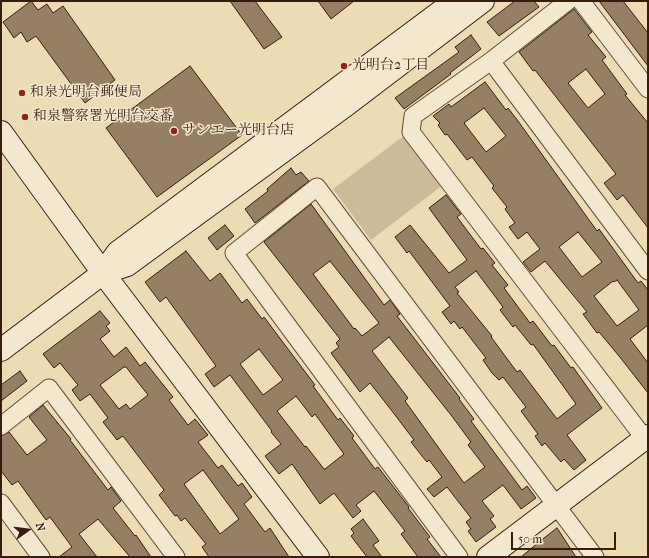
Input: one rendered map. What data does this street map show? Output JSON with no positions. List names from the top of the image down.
{
  "places": [
    "光明台2丁目",
    "和泉光明台郵便局",
    "和泉警察署光明台交番",
    "サンエー光明台店"
  ],
  "scale_bar": "50 m",
  "north": "right"
}
